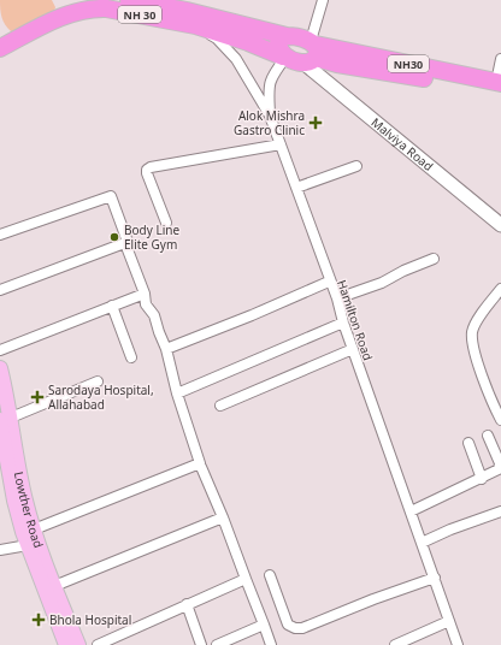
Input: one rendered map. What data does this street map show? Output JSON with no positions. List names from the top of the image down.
{
  "streets": {
    "highway": ["NH 30", "NH30"],
    "main road": ["Lowther Road"],
    "street": ["Malviya Road", "Hamilton Road"]
  },
  "crossings": [
    ["NH 30", "NH30"],
    ["NH 30", "Malviya Road"],
    ["NH 30", "Hamilton Road"],
    ["NH30", "Malviya Road"]
  ],
  "places": {
    "health": ["Alok Mishra Gastro Clinic", "Sarodaya Hospital, Allahabad", "Bhola Hospital"],
    "other": ["Body Line Elite Gym"]
  }
}
